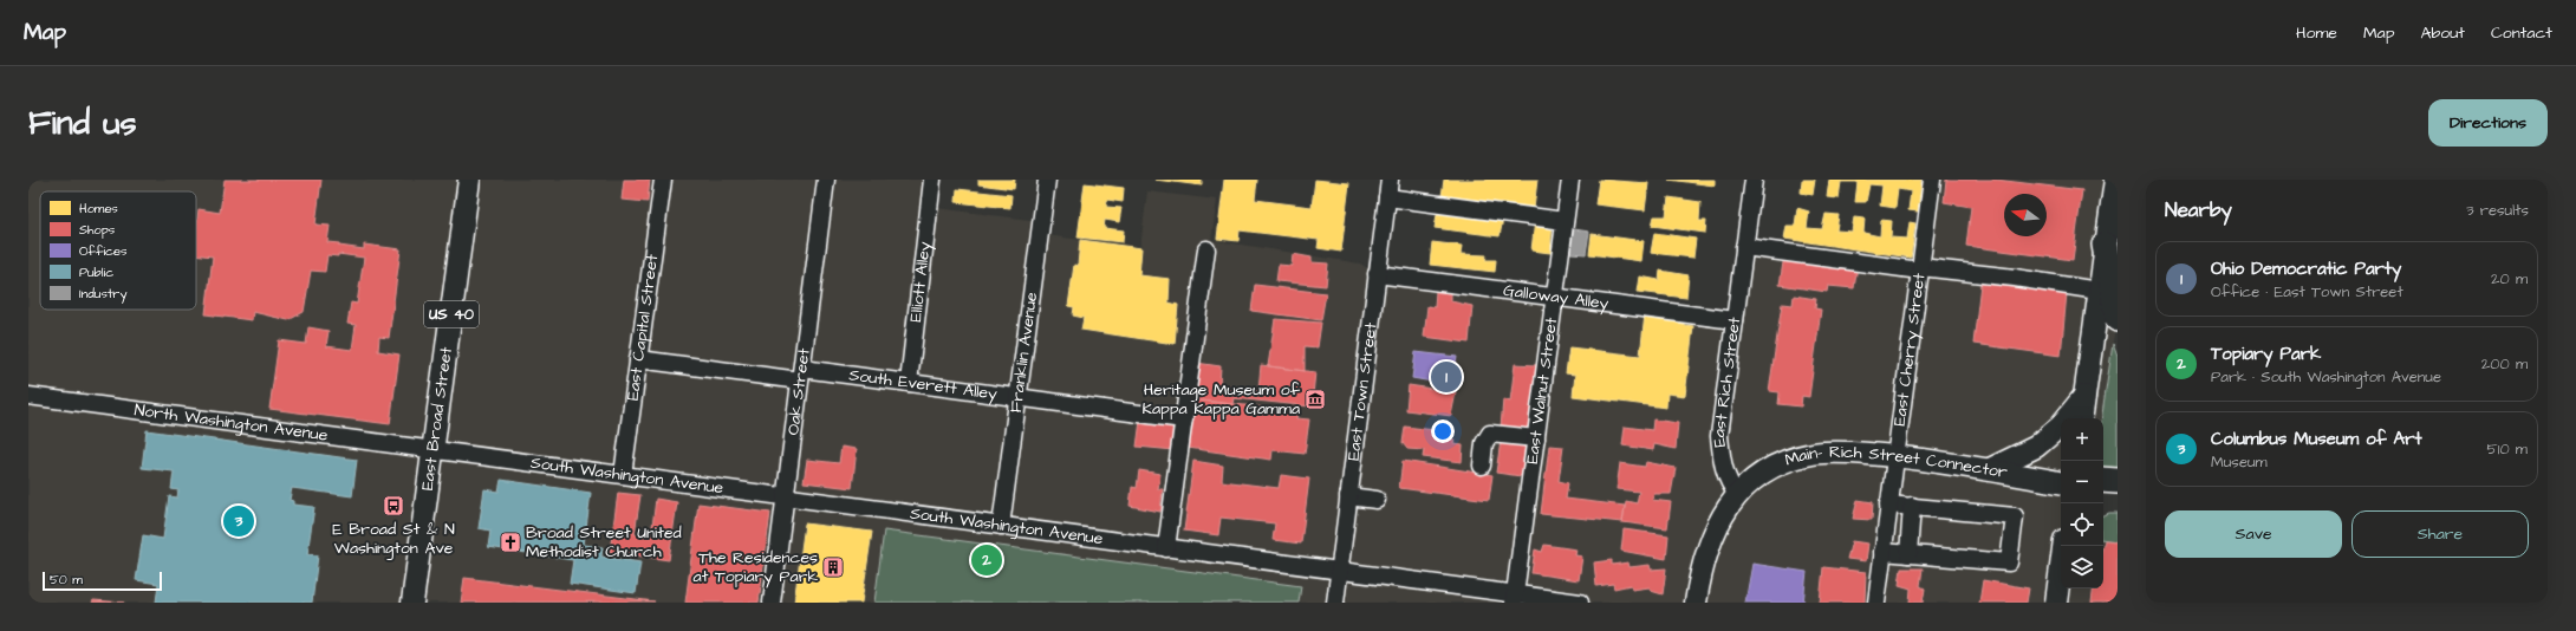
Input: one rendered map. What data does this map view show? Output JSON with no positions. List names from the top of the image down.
{
  "streets": {
    "main road": ["US 40", "East Broad Street", "Main- Rich Street Connector"],
    "street": [
      "Elliott Alley",
      "Galloway Alley",
      "East Capital Street",
      "East Cherry Street",
      "Franklin Avenue",
      "East Rich Street",
      "South Everett Alley",
      "Oak Street",
      "East Town Street",
      "East Walnut Street",
      "North Washington Avenue",
      "South Washington Avenue"
    ]
  },
  "crossings": [
    ["Elliott Alley", "South Everett Alley"],
    ["Galloway Alley", "East Rich Street"],
    ["Galloway Alley", "East Town Street"],
    ["Galloway Alley", "East Walnut Street"],
    ["East Capital Street", "South Everett Alley"],
    ["East Capital Street", "South Washington Avenue"],
    ["East Cherry Street", "Main- Rich Street Connector"],
    ["Franklin Avenue", "South Everett Alley"],
    ["Franklin Avenue", "South Washington Avenue"],
    ["East Rich Street", "Main- Rich Street Connector"],
    ["South Everett Alley", "Oak Street"],
    ["Oak Street", "South Washington Avenue"],
    ["East Town Street", "South Washington Avenue"],
    ["East Walnut Street", "South Washington Avenue"],
    ["East Broad Street", "North Washington Avenue"],
    ["East Broad Street", "South Washington Avenue"],
    ["North Washington Avenue", "South Washington Avenue"]
  ],
  "places": {
    "museum": ["Heritage Museum of Kappa Kappa Gamma"],
    "bus stop": ["E Broad St & N Washington Ave"],
    "church": ["Broad Street United Methodist Church"],
    "building": ["The Residences at Topiary Park"]
  },
  "legend": [
    "Homes",
    "Shops",
    "Offices",
    "Public",
    "Industry"
  ],
  "scale_bar": "50 m",
  "north": "left",
  "page": {
    "header": "Map",
    "nav": [
      "Home",
      "Map",
      "About",
      "Contact"
    ],
    "buttons": [
      "Directions",
      ["Save", "Share"]
    ],
    "title": "Find us",
    "heading": ["Nearby", "3 results"],
    "list": [
      {
        "mark": "1",
        "name": "Ohio Democratic Party",
        "note": "Office · East Town Street",
        "value": "20 m"
      },
      {
        "mark": "2",
        "name": "Topiary Park",
        "note": "Park · South Washington Avenue",
        "value": "200 m"
      },
      {
        "mark": "3",
        "name": "Columbus Museum of Art",
        "note": "Museum",
        "value": "510 m"
      }
    ],
    "pins": ["1", "3", "2"],
    "map_buttons": ["+", "−"],
    "scale": "50 m"
  }
}
